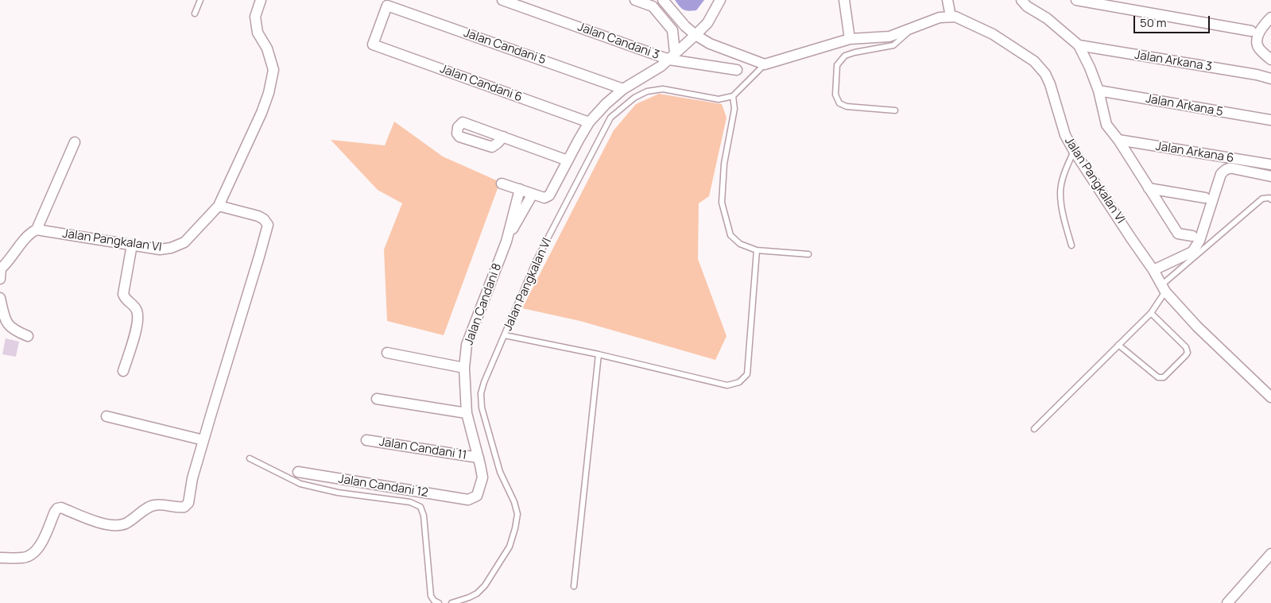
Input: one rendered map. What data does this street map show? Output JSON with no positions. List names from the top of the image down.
{
  "streets": {
    "street": [
      "Jalan Candani 3",
      "Jalan Candani 5",
      "Jalan Arkana 3",
      "Jalan Candani 6",
      "Jalan Arkana 5",
      "Jalan Arkana 6",
      "Jalan Pangkalan VI",
      "Jalan Candani 8",
      "Jalan Candani 11",
      "Jalan Candani 12"
    ]
  },
  "crossings": [
    ["Jalan Candani 5", "Jalan Candani 6"],
    ["Jalan Candani 8", "Jalan Candani 11"],
    ["Jalan Candani 8", "Jalan Candani 12"]
  ],
  "scale_bar": "50 m"
}
